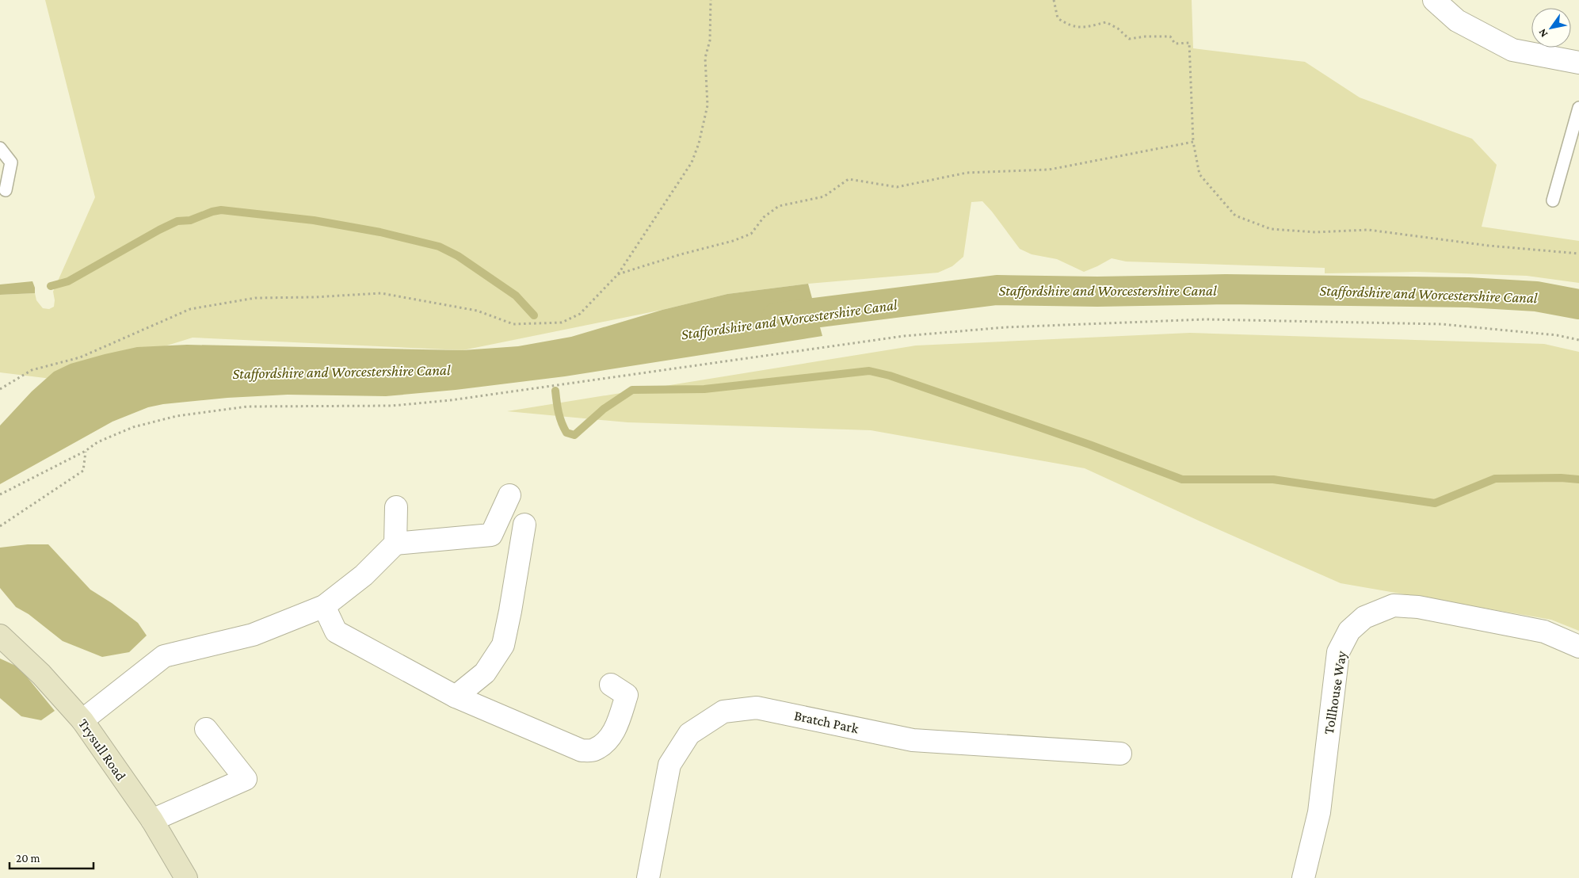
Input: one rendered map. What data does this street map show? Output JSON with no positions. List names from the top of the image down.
{
  "streets": {
    "street": ["Tollhouse Way", "Bratch Park", "Trysull Road"]
  },
  "water": ["Staffordshire and Worcestershire Canal"],
  "scale_bar": "20 m",
  "north": "bottom left"
}
